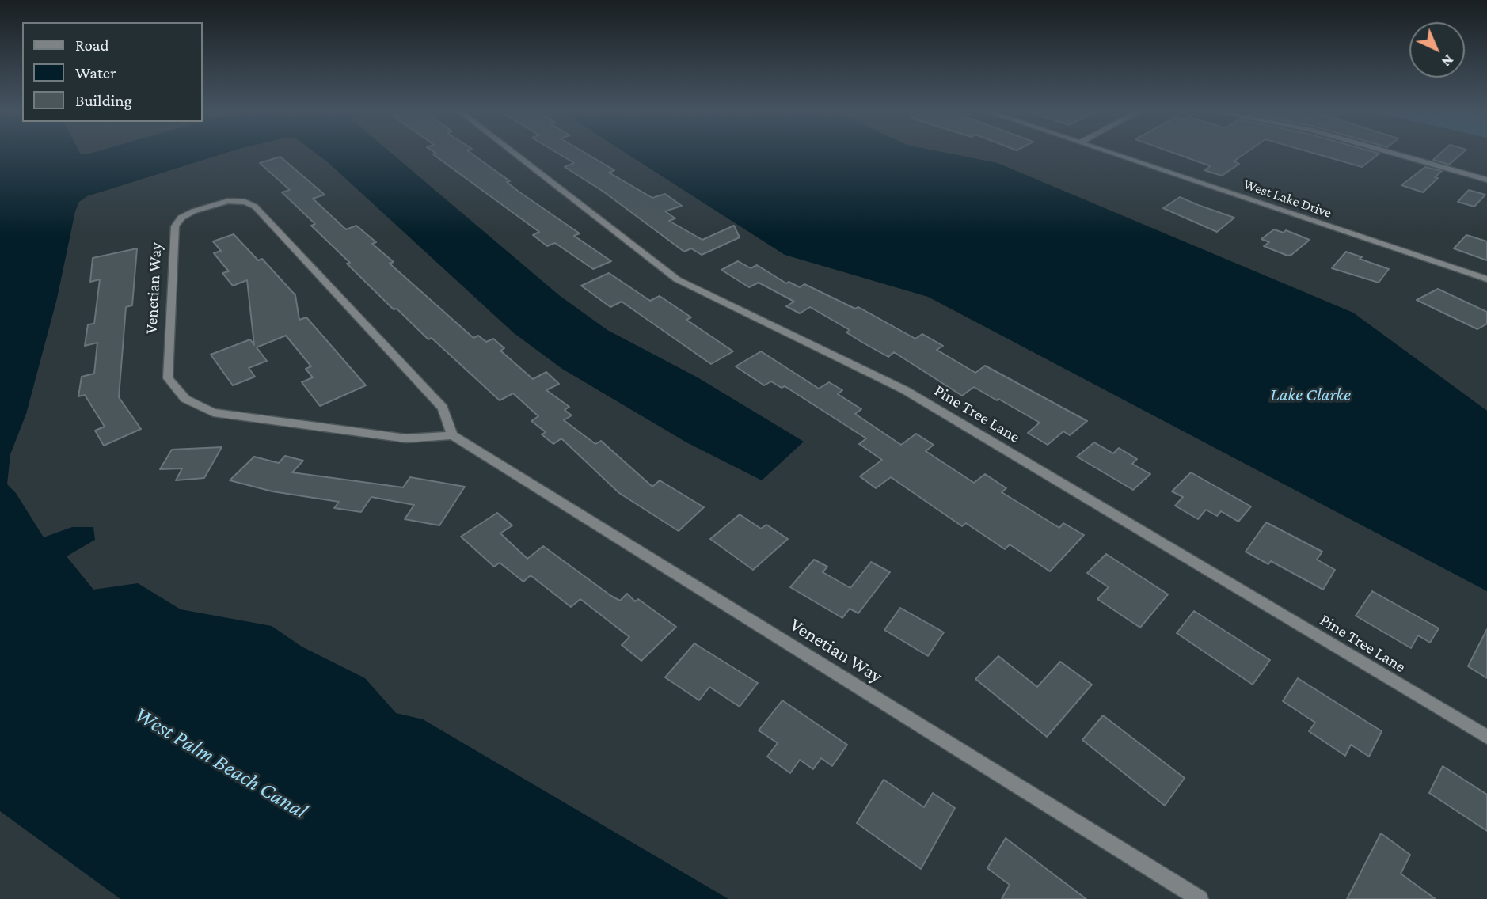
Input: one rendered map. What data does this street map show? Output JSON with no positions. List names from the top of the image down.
{
  "streets": {
    "street": ["West Lake Drive", "Venetian Way", "Pine Tree Lane"]
  },
  "water": ["Lake Clarke", "West Palm Beach Canal"],
  "legend": ["Road", "Water", "Building"],
  "north": "bottom right"
}
